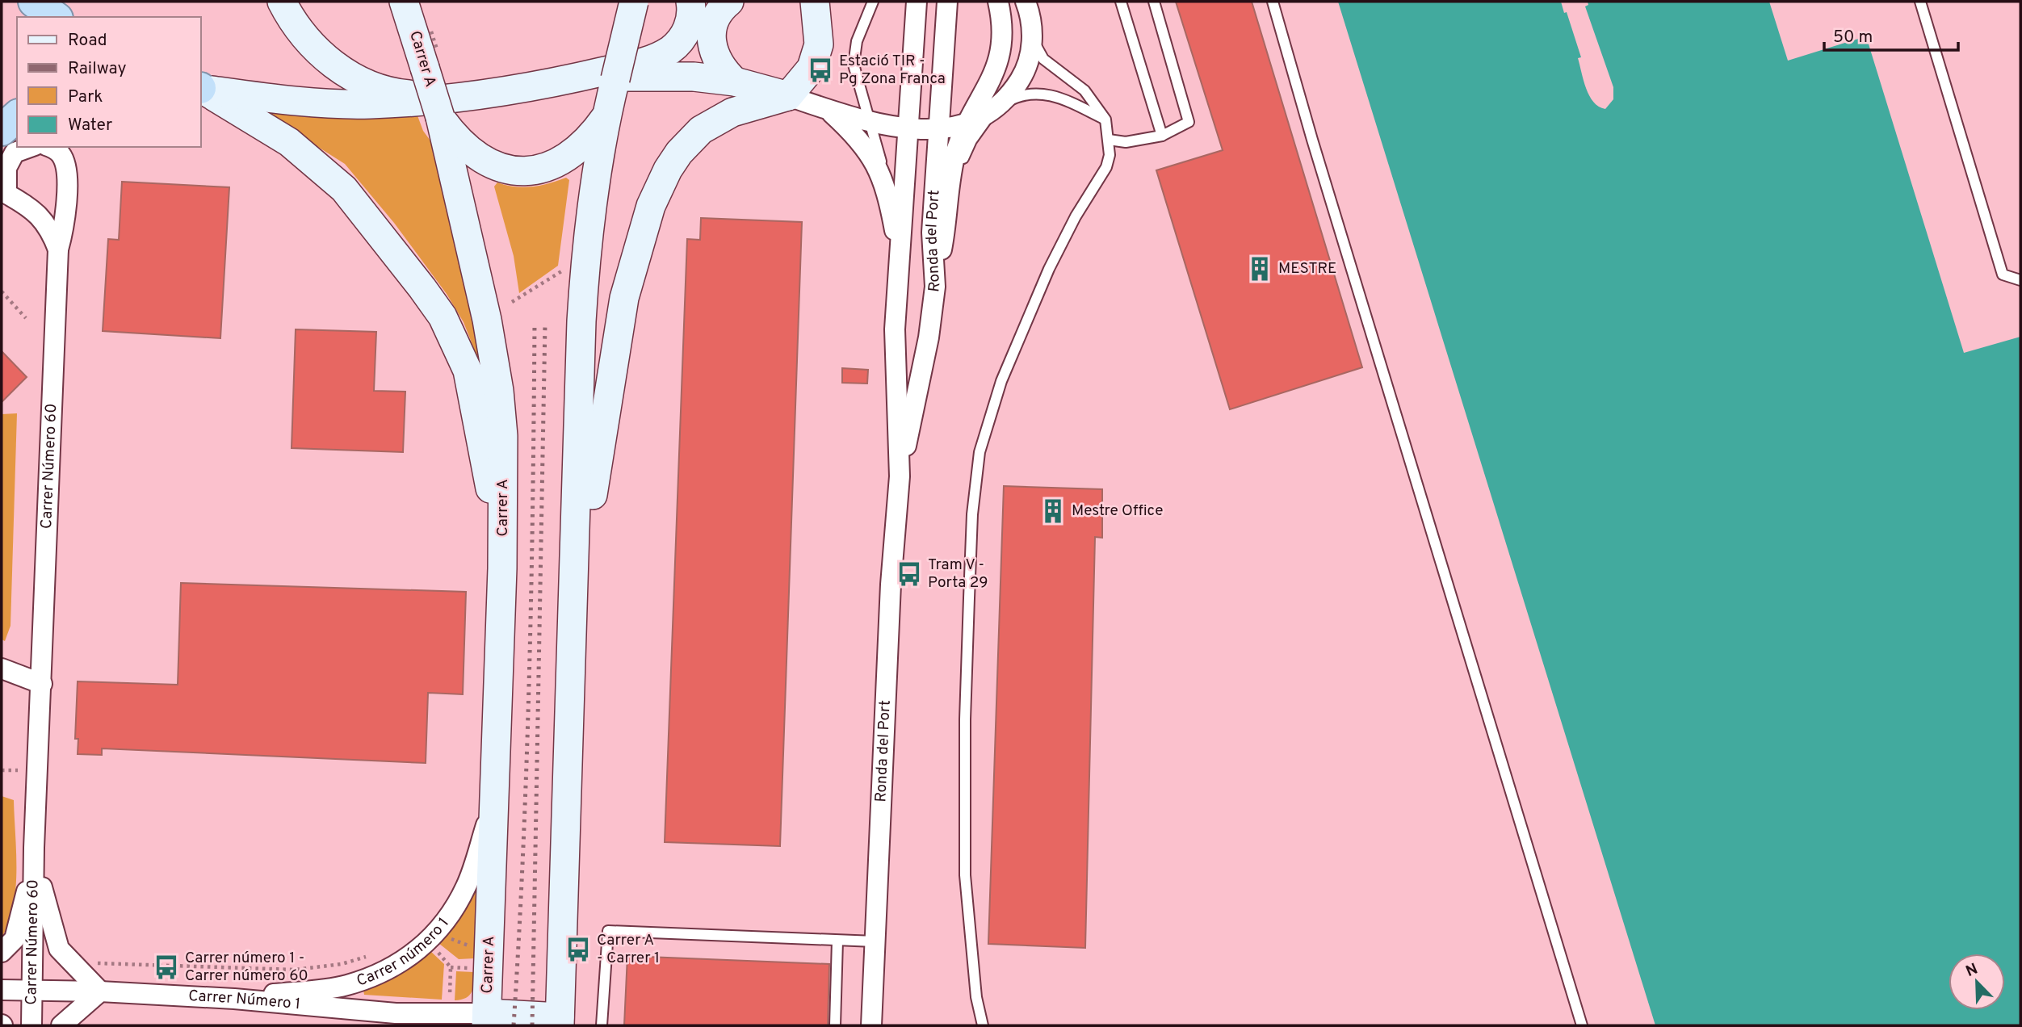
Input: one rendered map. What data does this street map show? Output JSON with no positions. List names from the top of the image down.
{
  "streets": {
    "main road": ["Carrer A"],
    "street": [
      "Ronda del Port",
      "Carrer Número 60",
      "Carrer número 1",
      "Carrer Número 1"
    ]
  },
  "crossings": [
    ["Carrer A", "Carrer número 1"],
    ["Carrer A", "Carrer Número 1"],
    ["Carrer Número 60", "Carrer Número 1"],
    ["Carrer número 1", "Carrer Número 1"]
  ],
  "places": {
    "bus stop": [
      "Estació TIR - Pg Zona Franca",
      "Tram V - Porta 29",
      "Carrer A - Carrer 1",
      "Carrer número 1 - Carrer número 60"
    ],
    "building": ["MESTRE", "Mestre Office"]
  },
  "legend": [
    "Road",
    "Railway",
    "Park",
    "Water"
  ],
  "scale_bar": "50 m",
  "north": "top left"
}
